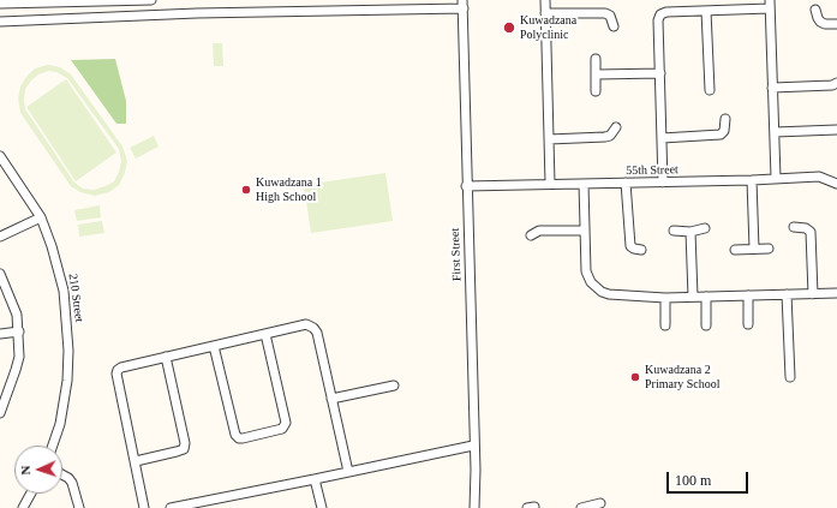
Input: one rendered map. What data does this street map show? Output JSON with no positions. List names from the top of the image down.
{
  "streets": {
    "street": ["55th Street", "First Street", "210 Street"]
  },
  "crossings": [
    ["55th Street", "First Street"]
  ],
  "places": ["Kuwadzana Polyclinic", "Kuwadzana 1 High School", "Kuwadzana 2 Primary School"],
  "scale_bar": "100 m",
  "north": "left"
}
